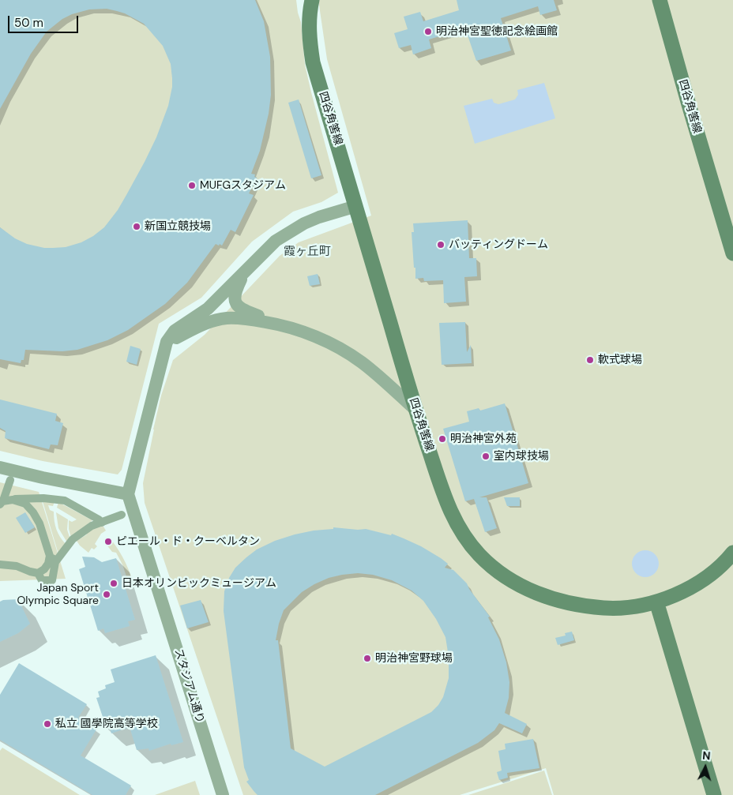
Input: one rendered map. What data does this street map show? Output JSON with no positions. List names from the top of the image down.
{
  "streets": {
    "main road": ["四谷角筈線"],
    "street": ["スタジアム通り"]
  },
  "districts": ["霞ヶ丘町"],
  "places": [
    "明治神宮聖徳記念絵画館",
    "MUFGスタジアム",
    "新国立競技場",
    "バッティングドーム",
    "軟式球場",
    "明治神宮外苑",
    "室内球技場",
    "ピエール・ド・クーベルタン",
    "日本オリンピックミュージアム",
    "Japan Sport Olympic Square",
    "明治神宮野球場",
    "私立 國學院高等学校"
  ],
  "scale_bar": "50 m",
  "north": "top"
}
